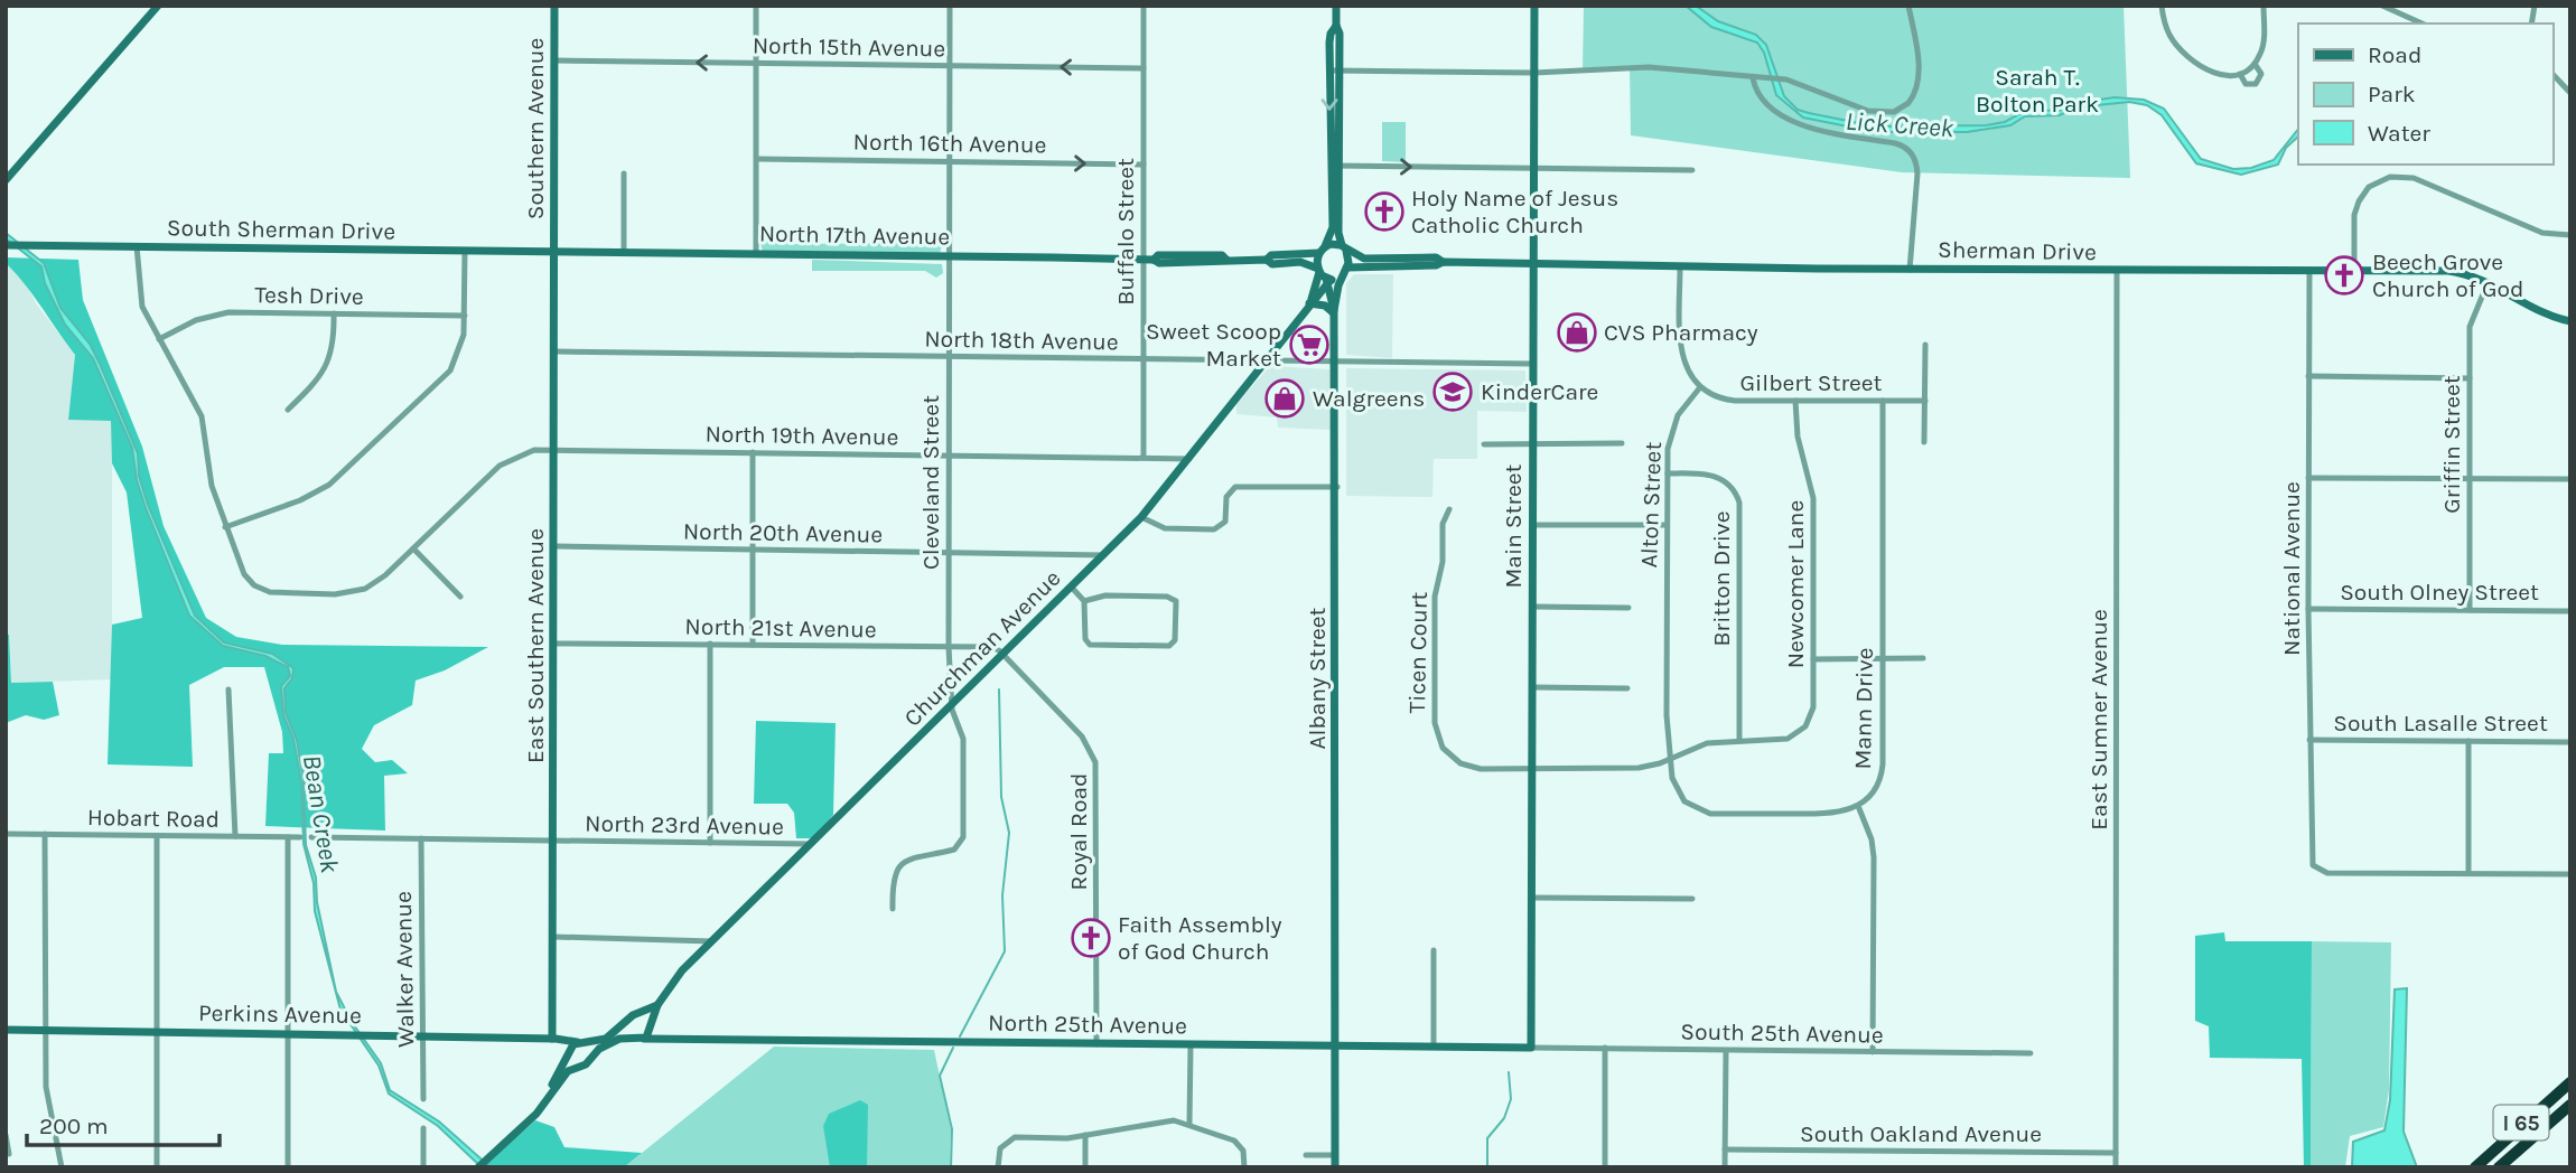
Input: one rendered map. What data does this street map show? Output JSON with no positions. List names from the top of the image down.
{
  "streets": {
    "highway": ["I 65"],
    "main road": [
      "Southern Avenue",
      "South Sherman Drive",
      "North 17th Avenue",
      "Sherman Drive",
      "Main Street",
      "East Southern Avenue",
      "Churchman Avenue",
      "Albany Street",
      "Perkins Avenue",
      "North 25th Avenue"
    ],
    "street": [
      "North 15th Avenue",
      "North 16th Avenue",
      "Buffalo Street",
      "Tesh Drive",
      "North 18th Avenue",
      "Gilbert Street",
      "North 19th Avenue",
      "Griffin Street",
      "Cleveland Street",
      "Alton Street",
      "North 20th Avenue",
      "National Avenue",
      "Britton Drive",
      "Newcomer Lane",
      "South Olney Street",
      "North 21st Avenue",
      "Ticen Court",
      "Mann Drive",
      "East Sumner Avenue",
      "South Lasalle Street",
      "Hobart Road",
      "North 23rd Avenue",
      "Royal Road",
      "Walker Avenue",
      "South 25th Avenue",
      "South Oakland Avenue"
    ]
  },
  "crossings": [
    ["North 15th Avenue", "Southern Avenue"],
    ["North 15th Avenue", "Buffalo Street"],
    ["North 15th Avenue", "Cleveland Street"],
    ["Southern Avenue", "South Sherman Drive"],
    ["Southern Avenue", "North 17th Avenue"],
    ["Southern Avenue", "East Southern Avenue"],
    ["North 16th Avenue", "Buffalo Street"],
    ["North 16th Avenue", "Cleveland Street"],
    ["South Sherman Drive", "North 17th Avenue"],
    ["South Sherman Drive", "East Southern Avenue"],
    ["Buffalo Street", "North 17th Avenue"],
    ["Buffalo Street", "North 18th Avenue"],
    ["Buffalo Street", "North 19th Avenue"],
    ["North 17th Avenue", "Cleveland Street"],
    ["North 17th Avenue", "East Southern Avenue"],
    ["North 17th Avenue", "Churchman Avenue"],
    ["North 17th Avenue", "Albany Street"],
    ["Sherman Drive", "Main Street"],
    ["Sherman Drive", "National Avenue"],
    ["Sherman Drive", "East Sumner Avenue"],
    ["North 18th Avenue", "Cleveland Street"],
    ["North 18th Avenue", "Main Street"],
    ["North 18th Avenue", "East Southern Avenue"],
    ["North 18th Avenue", "Churchman Avenue"],
    ["North 18th Avenue", "Albany Street"],
    ["Gilbert Street", "Alton Street"],
    ["Gilbert Street", "Newcomer Lane"],
    ["Gilbert Street", "Mann Drive"],
    ["North 19th Avenue", "Cleveland Street"],
    ["North 19th Avenue", "East Southern Avenue"],
    ["North 19th Avenue", "Churchman Avenue"],
    ["Griffin Street", "South Olney Street"],
    ["Cleveland Street", "North 20th Avenue"],
    ["Cleveland Street", "North 21st Avenue"],
    ["Cleveland Street", "Churchman Avenue"],
    ["Alton Street", "Britton Drive"],
    ["Alton Street", "Ticen Court"],
    ["Alton Street", "Mann Drive"],
    ["Main Street", "Ticen Court"],
    ["Main Street", "North 25th Avenue"],
    ["Main Street", "South 25th Avenue"],
    ["North 20th Avenue", "East Southern Avenue"],
    ["North 20th Avenue", "Churchman Avenue"],
    ["National Avenue", "South Olney Street"],
    ["National Avenue", "South Lasalle Street"],
    ["Britton Drive", "Ticen Court"],
    ["Newcomer Lane", "Ticen Court"],
    ["North 21st Avenue", "East Southern Avenue"],
    ["North 21st Avenue", "Churchman Avenue"],
    ["North 21st Avenue", "Royal Road"],
    ["East Southern Avenue", "North 23rd Avenue"],
    ["East Southern Avenue", "Perkins Avenue"],
    ["Churchman Avenue", "Albany Street"],
    ["Churchman Avenue", "North 23rd Avenue"],
    ["Churchman Avenue", "Royal Road"],
    ["Churchman Avenue", "Perkins Avenue"],
    ["Churchman Avenue", "North 25th Avenue"],
    ["Albany Street", "North 25th Avenue"],
    ["East Sumner Avenue", "South Oakland Avenue"],
    ["Royal Road", "North 25th Avenue"],
    ["Walker Avenue", "Perkins Avenue"],
    ["North 25th Avenue", "South 25th Avenue"]
  ],
  "one_way": ["North 15th Avenue", "North 16th Avenue"],
  "water": ["Lick Creek", "Bean Creek"],
  "parks": ["Sarah T. Bolton Park"],
  "places": {
    "church": ["Holy Name of Jesus Catholic Church", "Beech Grove Church of God", "Faith Assembly of God Church"],
    "shop": ["CVS Pharmacy", "Walgreens"],
    "supermarket": ["Sweet Scoop Market"],
    "school or university": ["KinderCare"]
  },
  "legend": ["Road", "Park", "Water"],
  "scale_bar": "200 m"
}
